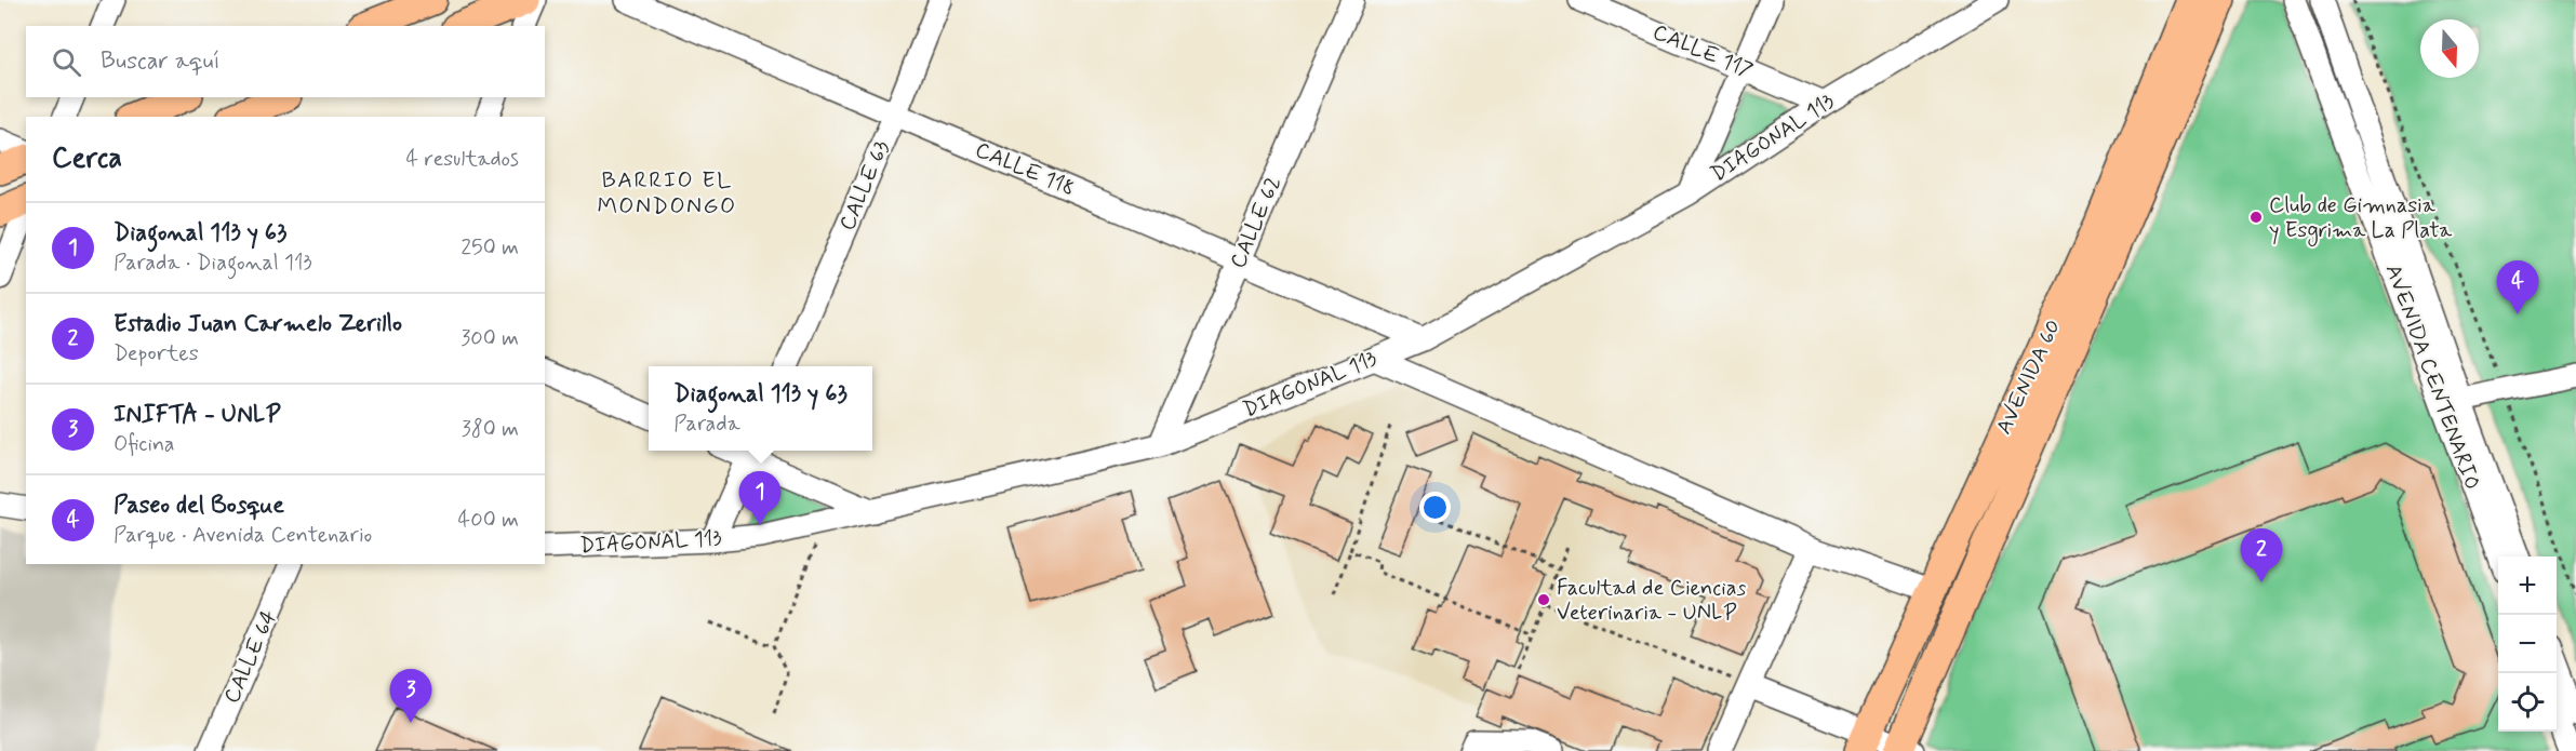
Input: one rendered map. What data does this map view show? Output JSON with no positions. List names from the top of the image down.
{
  "streets": {
    "main road": ["AVENIDA 60"],
    "street": [
      "CALLE 117",
      "DIAGONAL 113",
      "CALLE 118",
      "CALLE 63",
      "CALLE 62",
      "AVENIDA CENTENARIO",
      "CALLE 64"
    ]
  },
  "crossings": [
    ["CALLE 117", "DIAGONAL 113"],
    ["DIAGONAL 113", "CALLE 118"],
    ["DIAGONAL 113", "CALLE 62"],
    ["CALLE 118", "CALLE 63"],
    ["CALLE 118", "CALLE 62"]
  ],
  "districts": ["BARRIO EL MONDONGO"],
  "places": ["Club de Gimnasia y Esgrima La Plata", "Facultad de Ciencias Veterinaria - UNLP"],
  "north": "bottom",
  "page": {
    "search": "Buscar aquí",
    "heading": ["Cerca", "4 resultados"],
    "list": [
      {
        "mark": "1",
        "name": "Diagonal 113 y 63",
        "note": "Parada · Diagonal 113",
        "value": "250 m"
      },
      {
        "mark": "2",
        "name": "Estadio Juan Carmelo Zerillo",
        "note": "Deportes",
        "value": "300 m"
      },
      {
        "mark": "3",
        "name": "INIFTA - UNLP",
        "note": "Oficina",
        "value": "380 m"
      },
      {
        "mark": "4",
        "name": "Paseo del Bosque",
        "note": "Parque · Avenida Centenario",
        "value": "400 m"
      }
    ],
    "pins": [
      "4",
      "1",
      "2",
      "3"
    ],
    "popup": ["Diagonal 113 y 63", "Parada"],
    "map_buttons": ["+", "−"]
  }
}
